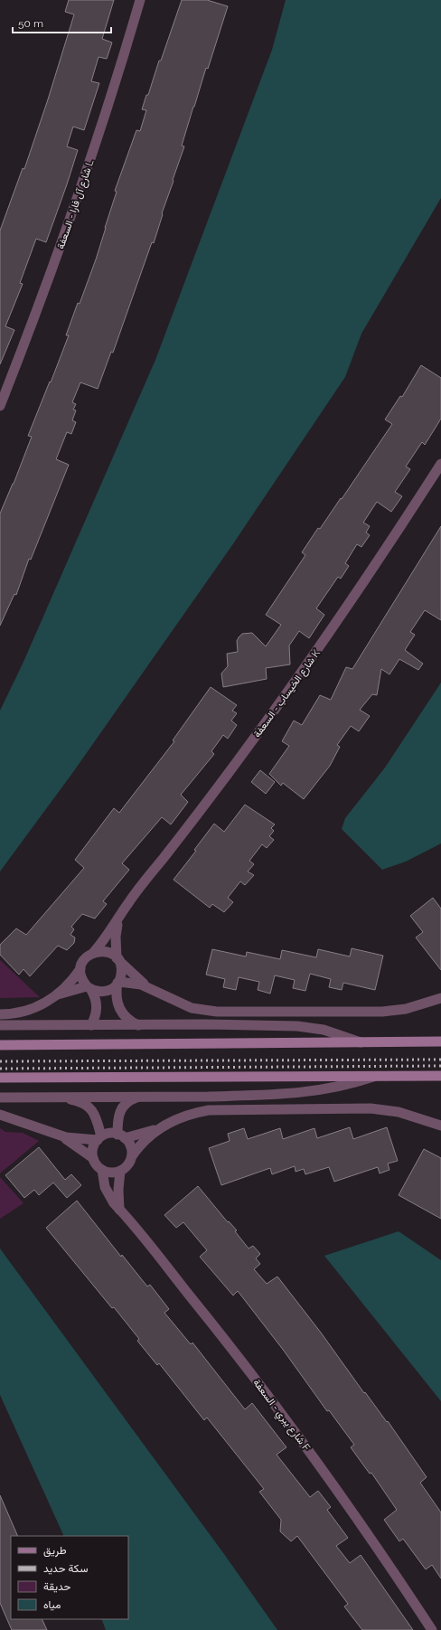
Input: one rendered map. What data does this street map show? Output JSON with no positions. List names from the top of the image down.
{
  "streets": {
    "street": ["شارع آل فارا - السعفة L", "شارع الخيساب - السعفة K", "شارع يبري - السعفة F"]
  },
  "legend": [
    "طريق",
    "سكة حديد",
    "حديقة",
    "مياه"
  ],
  "scale_bar": "50 m"
}
